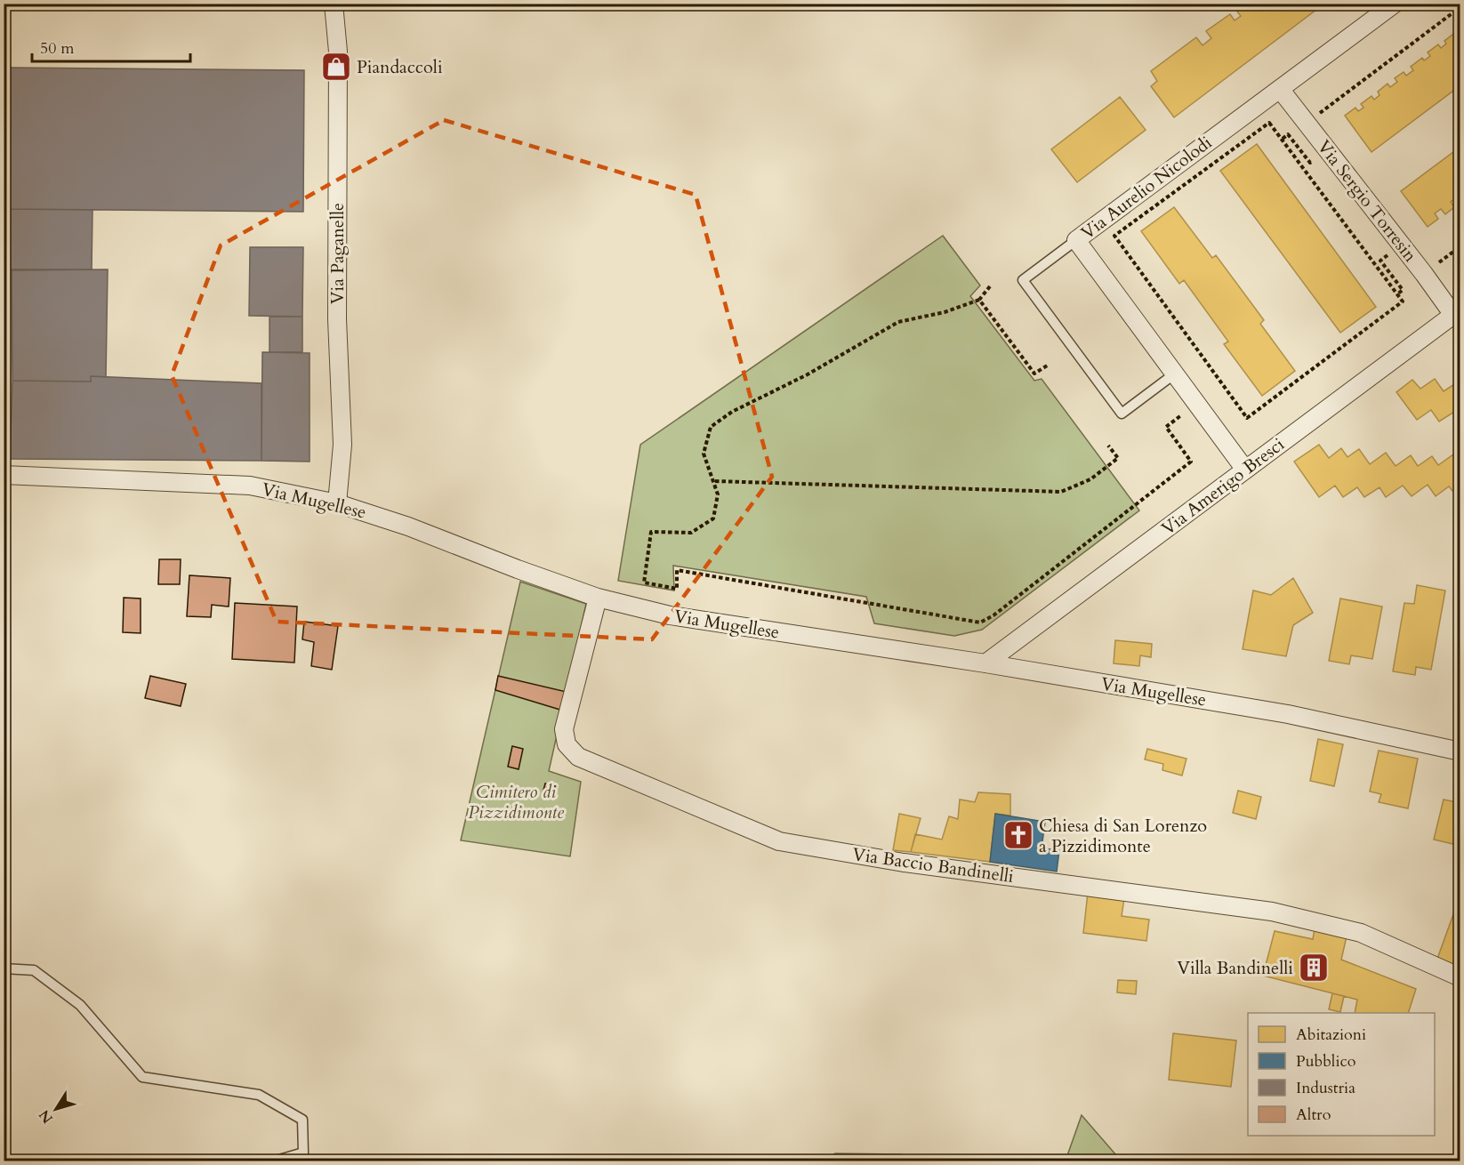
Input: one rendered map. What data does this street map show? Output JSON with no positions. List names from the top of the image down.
{
  "streets": {
    "street": [
      "Via Aurelio Nicolodi",
      "Via Sergio Torresin",
      "Via Paganelle",
      "Via Amerigo Bresci",
      "Via Mugellese",
      "Via Baccio Bandinelli"
    ]
  },
  "crossings": [
    ["Via Aurelio Nicolodi", "Via Sergio Torresin"],
    ["Via Aurelio Nicolodi", "Via Amerigo Bresci"],
    ["Via Sergio Torresin", "Via Amerigo Bresci"],
    ["Via Paganelle", "Via Mugellese"],
    ["Via Amerigo Bresci", "Via Mugellese"],
    ["Via Mugellese", "Via Baccio Bandinelli"]
  ],
  "parks": ["Cimitero di Pizzidimonte"],
  "places": {
    "shop": ["Piandaccoli"],
    "church": ["Chiesa di San Lorenzo a Pizzidimonte"],
    "building": ["Villa Bandinelli"]
  },
  "legend": [
    "Abitazioni",
    "Pubblico",
    "Industria",
    "Altro"
  ],
  "scale_bar": "50 m",
  "north": "bottom left"
}
